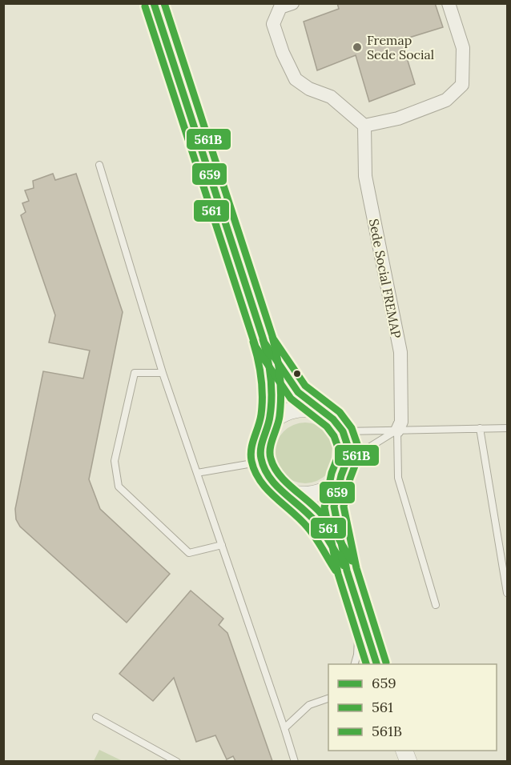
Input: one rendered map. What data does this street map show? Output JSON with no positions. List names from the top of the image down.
{
  "streets": {
    "street": ["Sede Social FREMAP"]
  },
  "places": ["Fremap Sede Social"],
  "lines": ["transit line 659", "transit line 561B", "transit line 561"],
  "legend": ["659", "561", "561B"]
}
